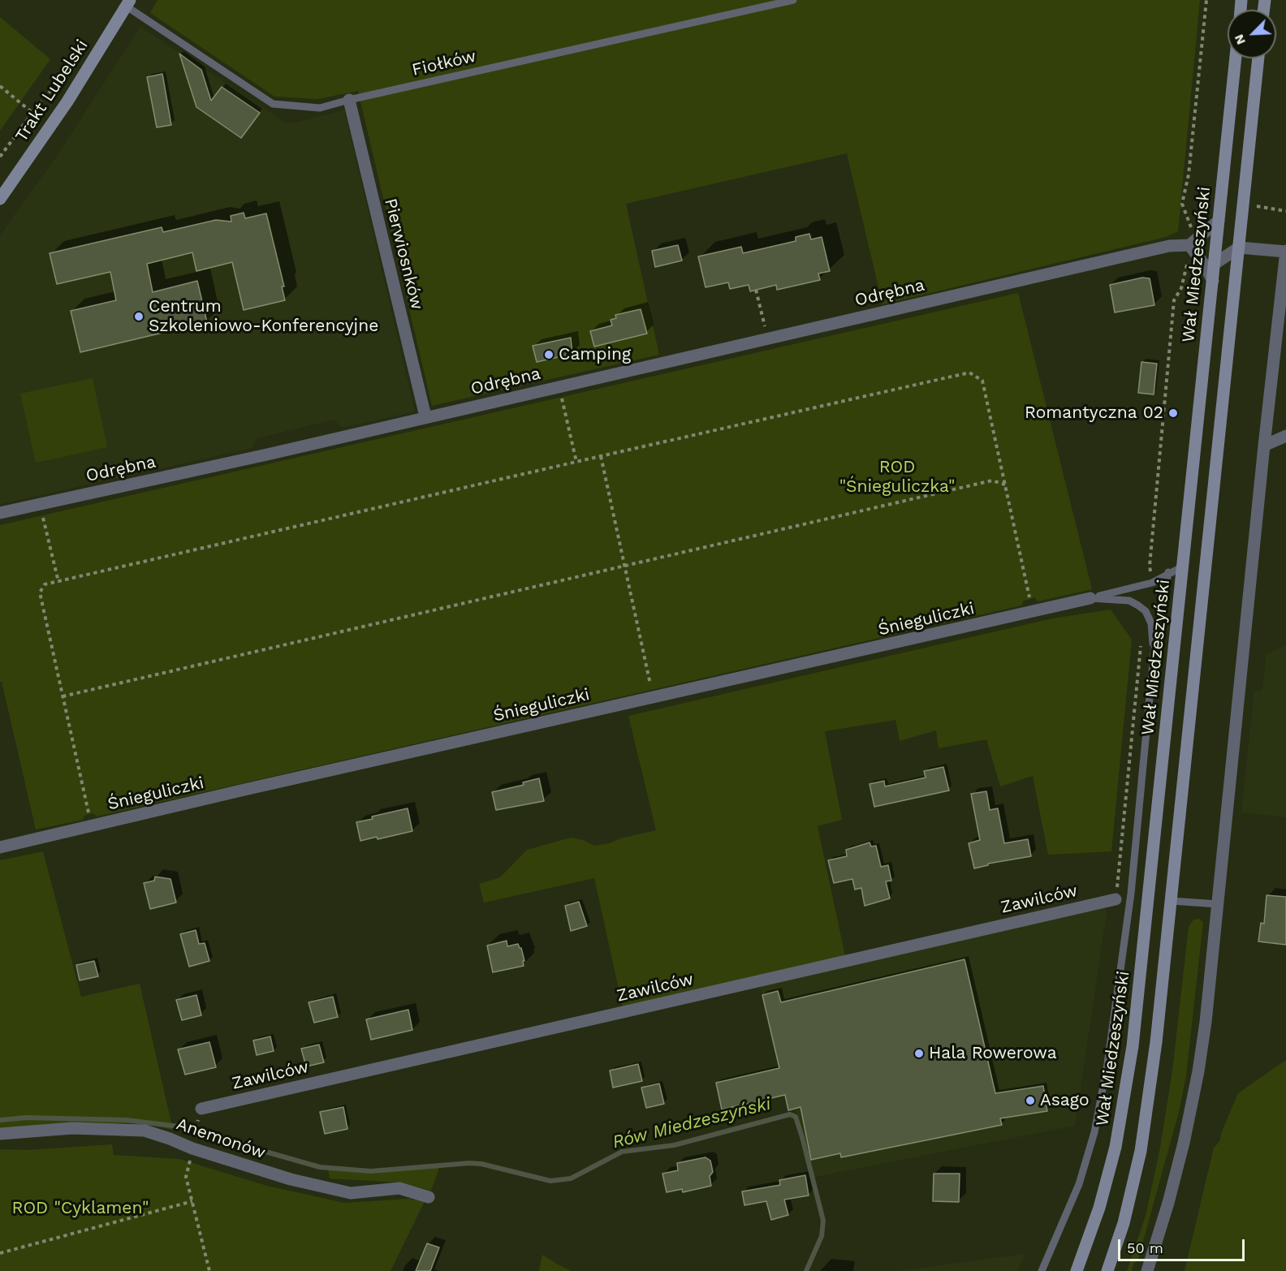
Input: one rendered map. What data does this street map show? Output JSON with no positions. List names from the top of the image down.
{
  "streets": {
    "main road": ["Trakt Lubelski", "Wał Miedzeszyński"],
    "street": [
      "Pierwiosnków",
      "Odrębna",
      "Śnieguliczki",
      "Zawilców",
      "Anemonów"
    ],
    "lane": ["Fiołków"]
  },
  "crossings": [
    ["Fiołków", "Trakt Lubelski"],
    ["Fiołków", "Pierwiosnków"],
    ["Pierwiosnków", "Odrębna"]
  ],
  "water": ["Rów Miedzeszyński"],
  "parks": ["ROD \"Śnieguliczka\"", "ROD \"Cyklamen\""],
  "places": [
    "Centrum Szkoleniowo-Konferencyjne",
    "Camping",
    "Romantyczna 02",
    "Hala Rowerowa",
    "Asago"
  ],
  "scale_bar": "50 m",
  "north": "bottom left"
}
